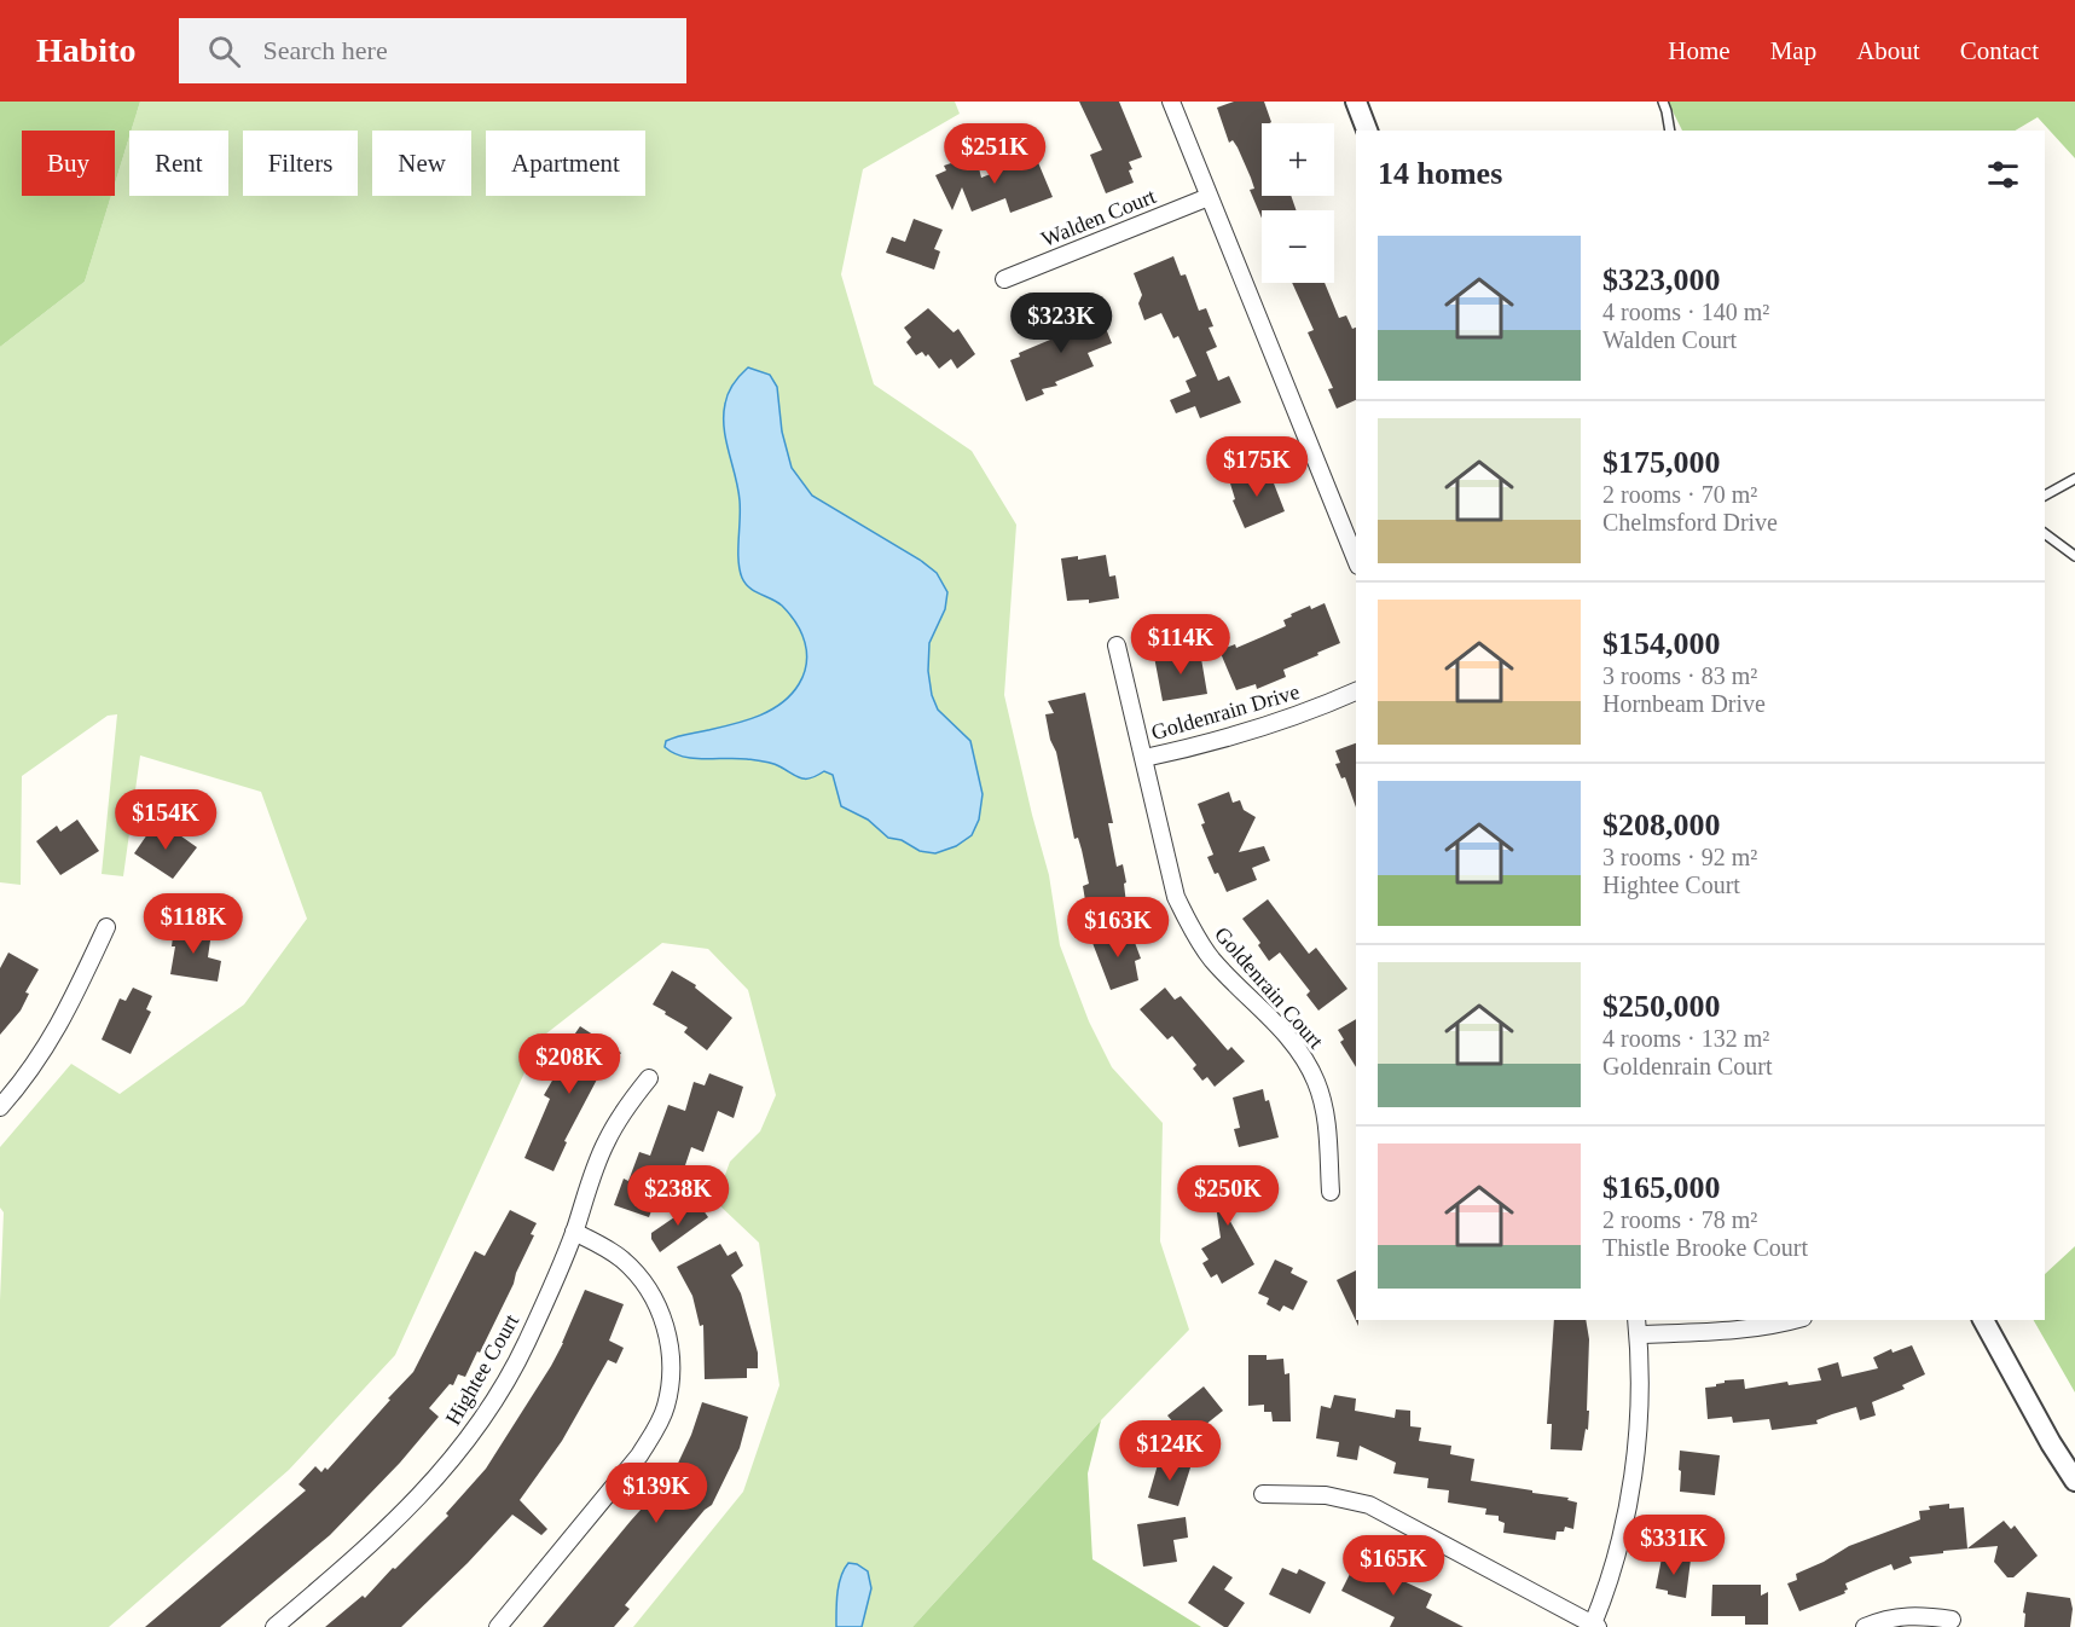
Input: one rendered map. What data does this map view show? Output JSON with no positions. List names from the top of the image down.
{
  "streets": {
    "street": [
      "Walden Court",
      "Goldenrain Drive",
      "Goldenrain Court",
      "Hightee Court"
    ]
  },
  "crossings": [
    ["Goldenrain Drive", "Goldenrain Court"]
  ],
  "page": {
    "header": "Habito",
    "search": "Search here",
    "nav": [
      "Home",
      "Map",
      "About",
      "Contact"
    ],
    "map_buttons": ["+", "−"],
    "price": [
      "$251K",
      "$323K",
      "$175K",
      "$114K",
      "$154K",
      "$118K",
      "$163K",
      "$208K",
      "$238K",
      "$250K",
      "$124K",
      "$139K",
      "$331K",
      "$165K"
    ],
    "chip": [
      "Buy",
      "Rent",
      "Filters",
      "New",
      "Apartment"
    ],
    "heading": "14 homes",
    "list": [
      {
        "name": "$323,000",
        "note": "4 rooms · 140 m² · Walden Court"
      },
      {
        "name": "$175,000",
        "note": "2 rooms · 70 m² · Chelmsford Drive"
      },
      {
        "name": "$154,000",
        "note": "3 rooms · 83 m² · Hornbeam Drive"
      },
      {
        "name": "$208,000",
        "note": "3 rooms · 92 m² · Hightee Court"
      },
      {
        "name": "$250,000",
        "note": "4 rooms · 132 m² · Goldenrain Court"
      },
      {
        "name": "$165,000",
        "note": "2 rooms · 78 m² · Thistle Brooke Court"
      }
    ]
  }
}
